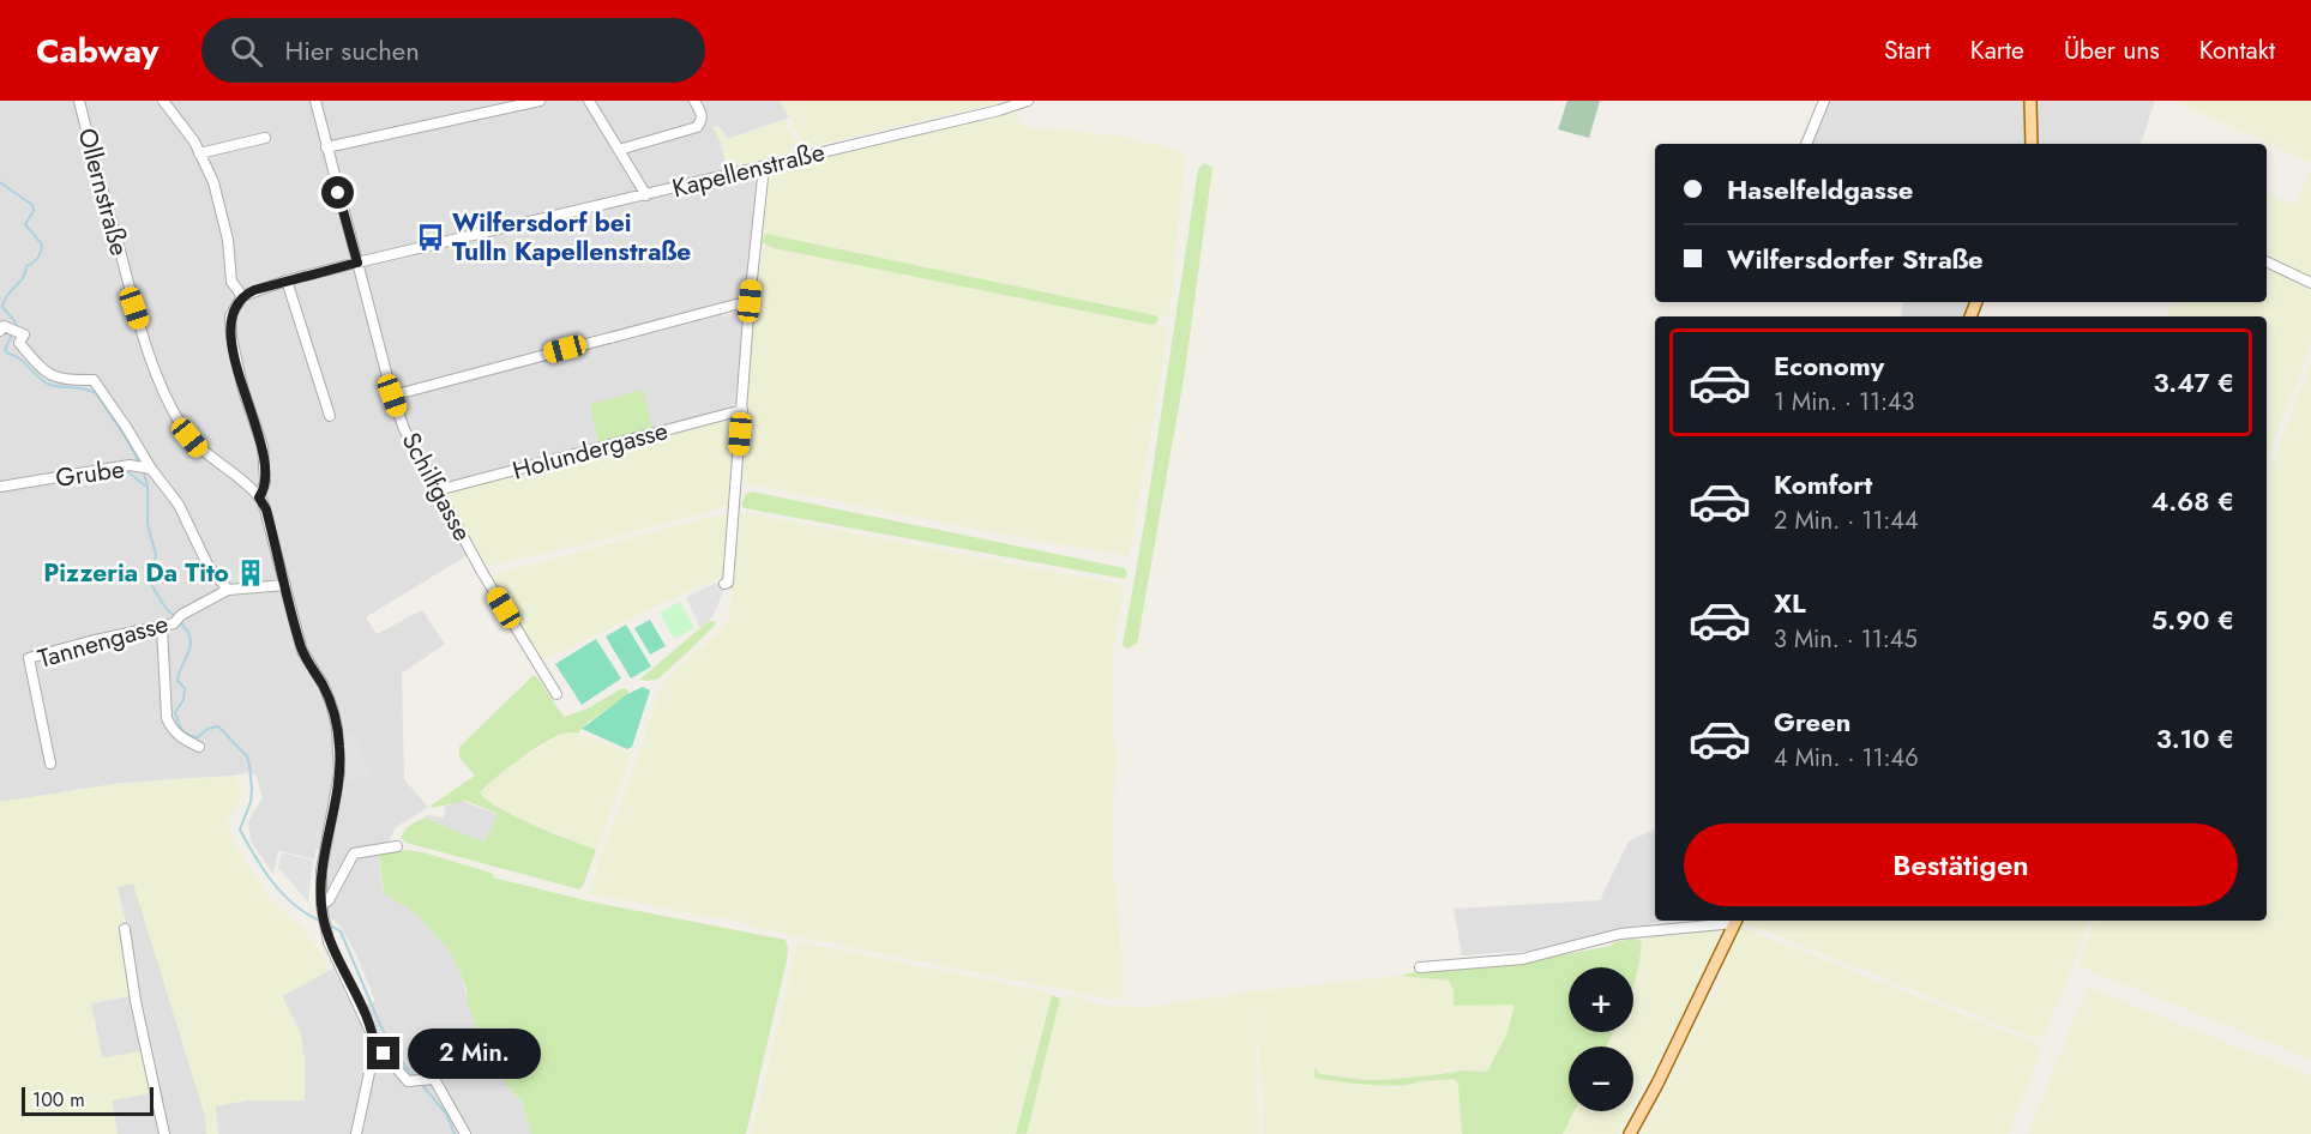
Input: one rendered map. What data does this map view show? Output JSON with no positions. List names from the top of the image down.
{
  "streets": {
    "street": [
      "Kapellenstraße",
      "Ollernstraße",
      "Holundergasse",
      "Grube",
      "Schilfgasse",
      "Tannengasse"
    ]
  },
  "crossings": [
    ["Kapellenstraße", "Schilfgasse"],
    ["Holundergasse", "Schilfgasse"],
    ["Grube", "Tannengasse"]
  ],
  "places": {
    "bus stop": ["Wilfersdorf bei Tulln Kapellenstraße"],
    "building": ["Pizzeria Da Tito"]
  },
  "scale_bar": "100 m",
  "page": {
    "header": "Cabway",
    "search": "Hier suchen",
    "nav": [
      "Start",
      "Karte",
      "Über uns",
      "Kontakt"
    ],
    "banner": ["Haselfeldgasse", "Wilfersdorfer Straße"],
    "list": [
      {
        "name": "Economy",
        "note": "1 Min. · 11:43",
        "value": "3.47 €"
      },
      {
        "name": "Komfort",
        "note": "2 Min. · 11:44",
        "value": "4.68 €"
      },
      {
        "name": "XL",
        "note": "3 Min. · 11:45",
        "value": "5.90 €"
      },
      {
        "name": "Green",
        "note": "4 Min. · 11:46",
        "value": "3.10 €"
      }
    ],
    "buttons": "Bestätigen",
    "map_buttons": ["+", "−"],
    "bubble": "2 Min.",
    "scale": "100 m"
  }
}
